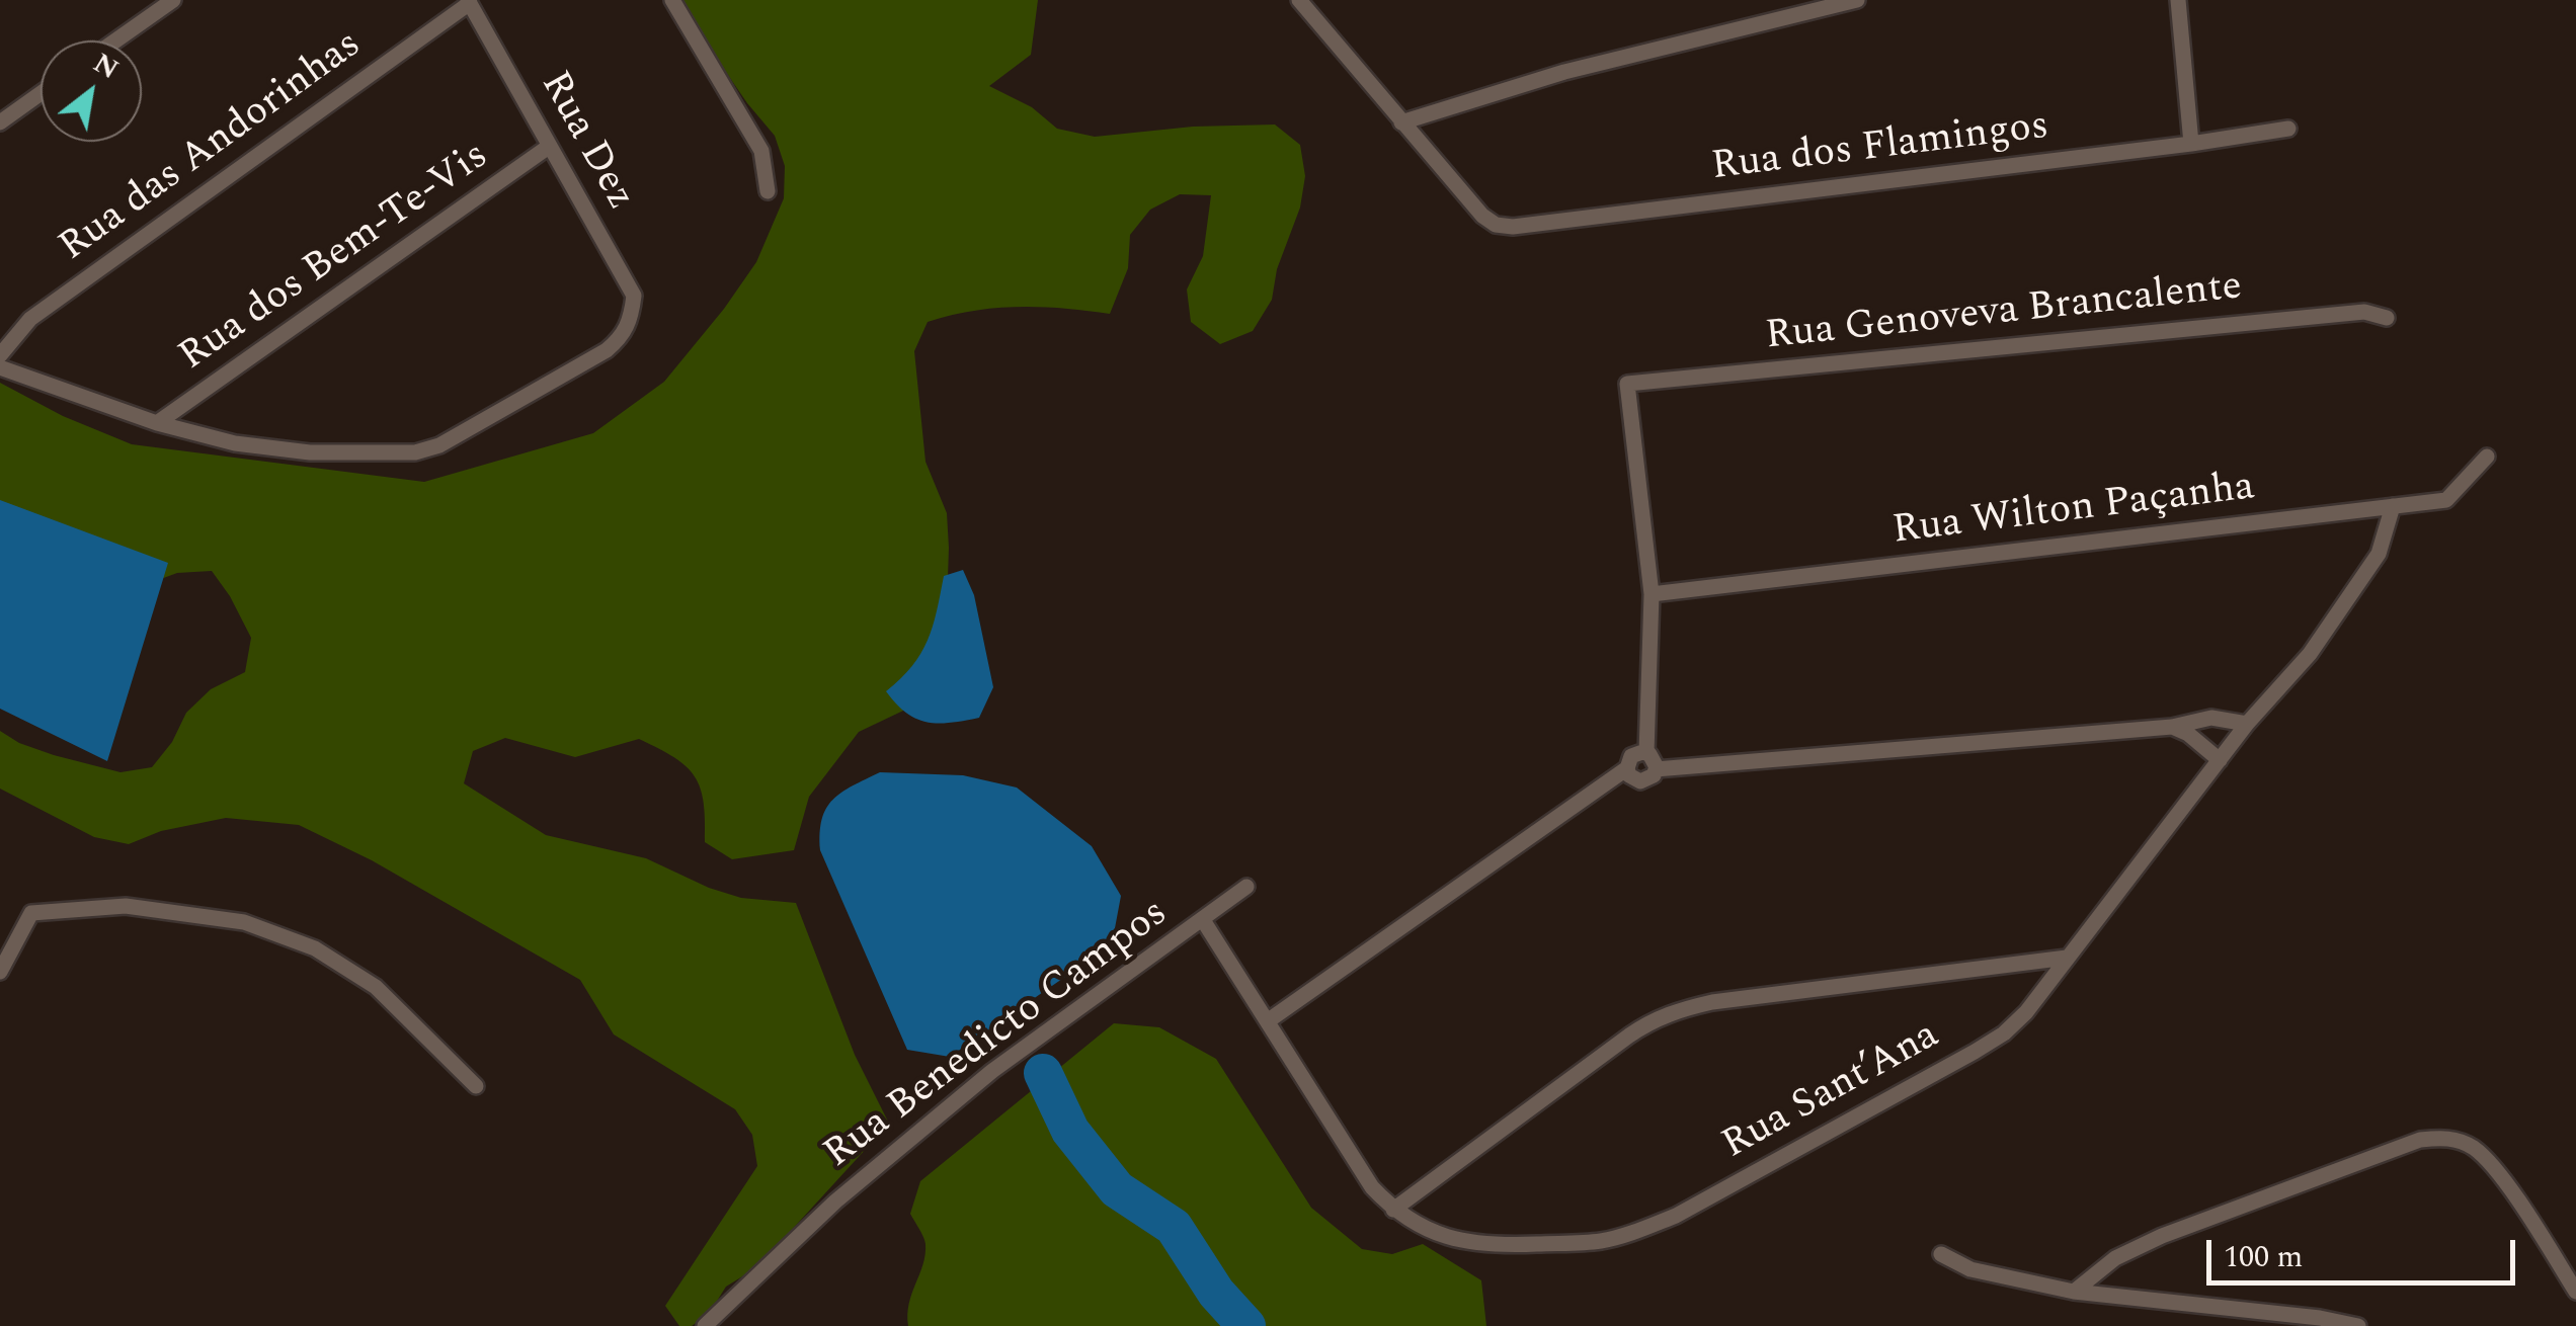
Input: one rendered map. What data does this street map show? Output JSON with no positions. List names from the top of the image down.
{
  "streets": {
    "street": [
      "Rua Dez",
      "Rua das Andorinhas",
      "Rua dos Flamingos",
      "Rua dos Bem-Te-Vis",
      "Rua Genoveva Brancalente",
      "Rua Wilton Paçanha",
      "Rua Benedicto Campos",
      "Rua Sant’Ana"
    ]
  },
  "crossings": [
    ["Rua Dez", "Rua das Andorinhas"],
    ["Rua Dez", "Rua dos Bem-Te-Vis"],
    ["Rua Genoveva Brancalente", "Rua Wilton Paçanha"],
    ["Rua Wilton Paçanha", "Rua Sant’Ana"],
    ["Rua Benedicto Campos", "Rua Sant’Ana"]
  ],
  "scale_bar": "100 m",
  "north": "top right"
}
